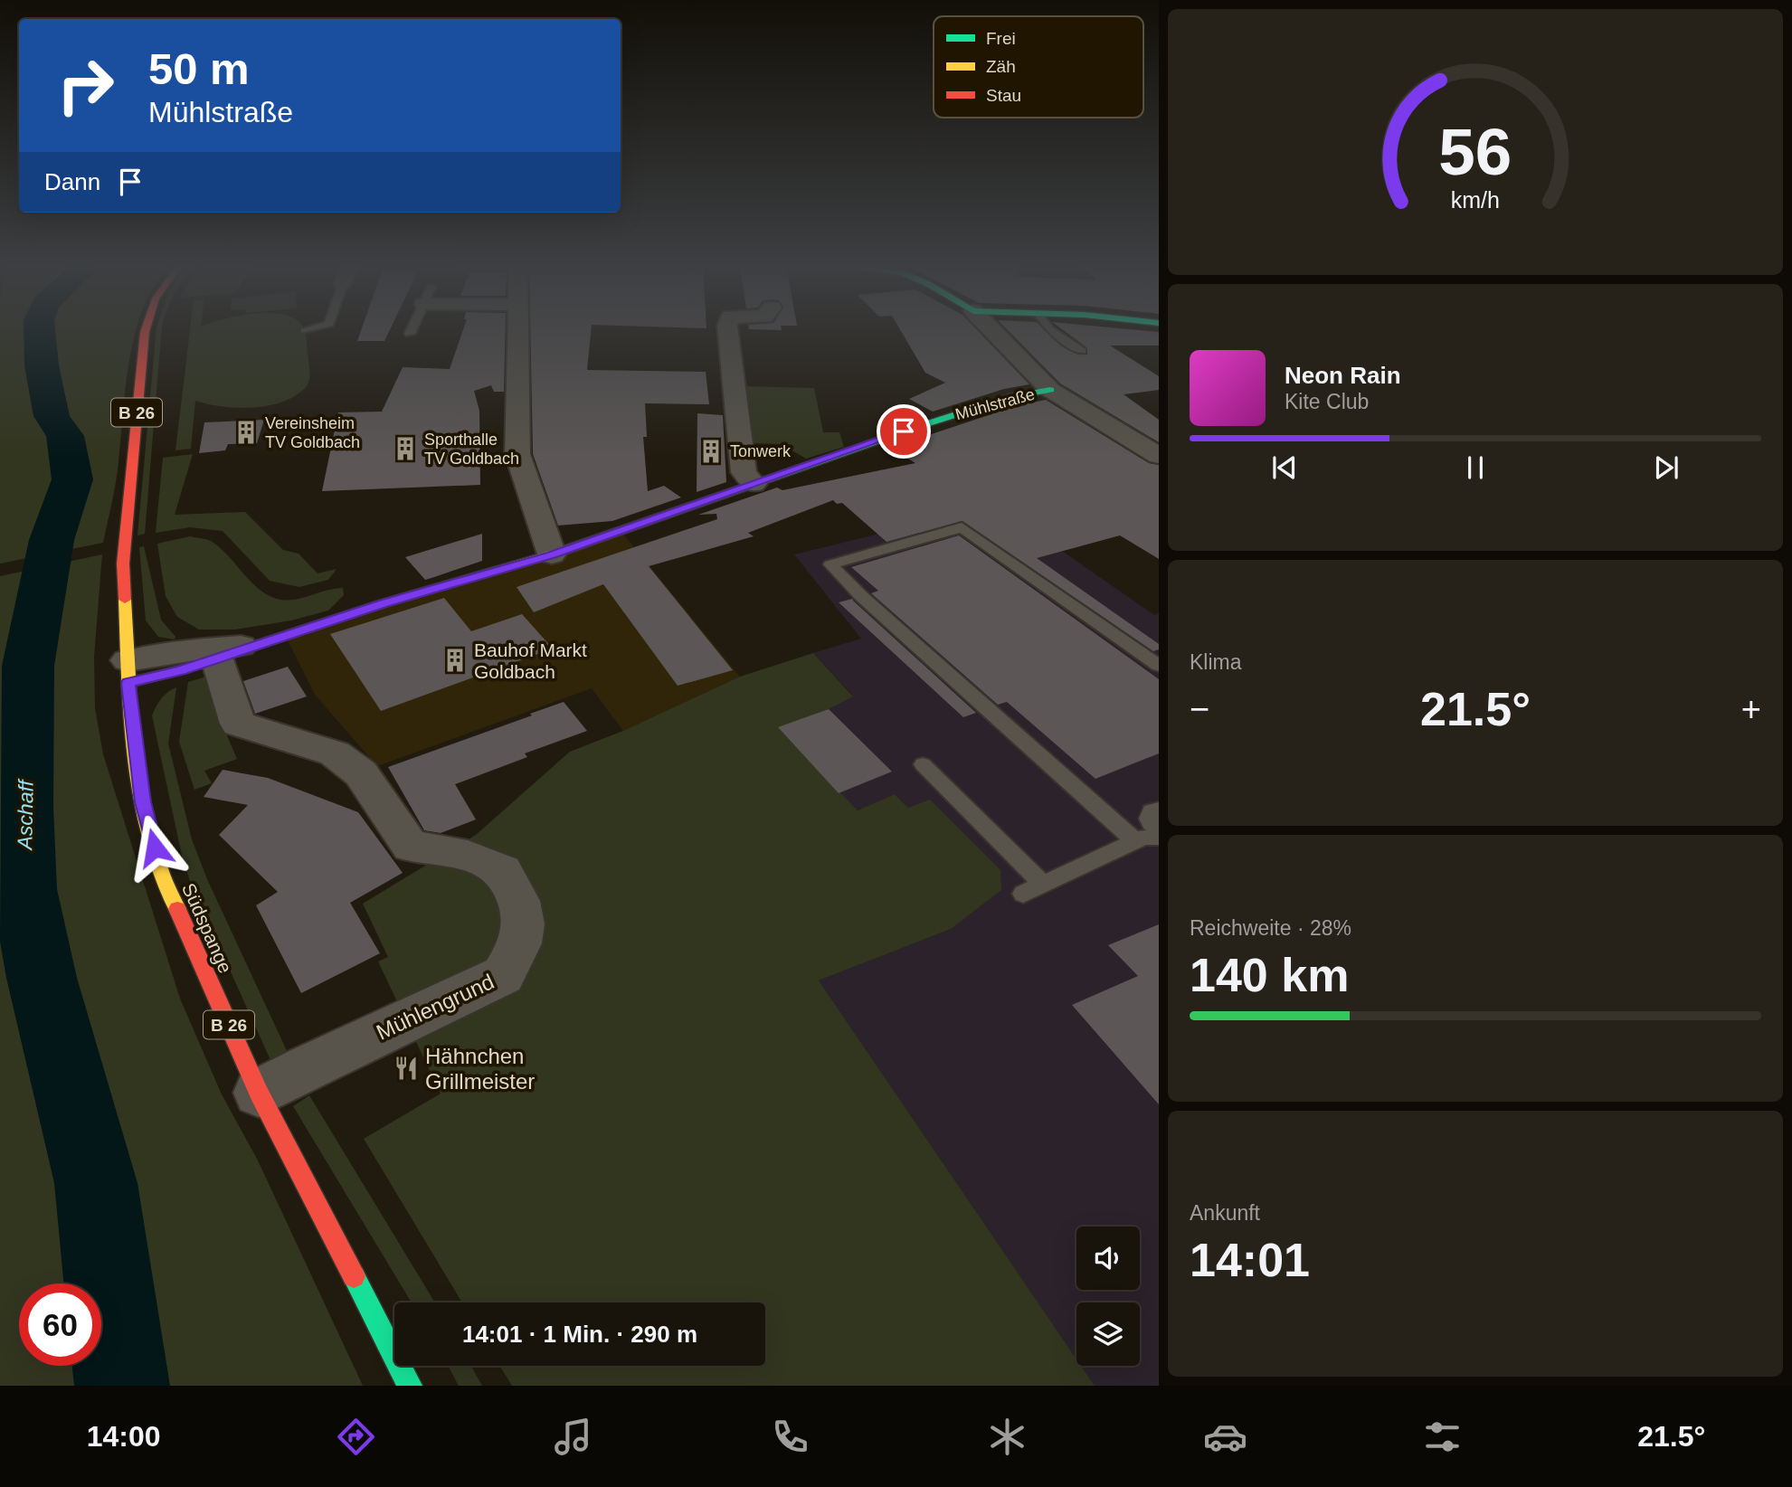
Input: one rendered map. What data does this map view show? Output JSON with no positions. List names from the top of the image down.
{
  "streets": {
    "street": [
      "Mühlstraße",
      "B 26",
      "Südspange",
      "Mühlengrund"
    ]
  },
  "crossings": [
    ["Mühlstraße", "Südspange"],
    ["Mühlstraße", "Mühlengrund"],
    ["Südspange", "Mühlengrund"]
  ],
  "water": ["Aschaff"],
  "places": {
    "building": [
      "Vereinsheim TV Goldbach",
      "Sporthalle TV Goldbach",
      "Tonwerk",
      "Bauhof Markt Goldbach"
    ],
    "restaurant": ["Hähnchen Grillmeister"]
  },
  "legend": ["Frei", "Zäh", "Stau"],
  "page": {
    "turn": ["50 m", "Mühlstraße"],
    "then": "Dann",
    "song": ["Neon Rain", "Kite Club"],
    "tile": [
      "Klima",
      ["Reichweite · 28%", "140 km"],
      ["Ankunft", "14:01"]
    ],
    "heat": ["−", "21.5°", "+"],
    "limit": "60",
    "trip": "14:01 · 1 Min. · 290 m",
    "tabs": ["14:00", "21.5°"],
    "gauge": ["56", "km/h"]
  }
}
